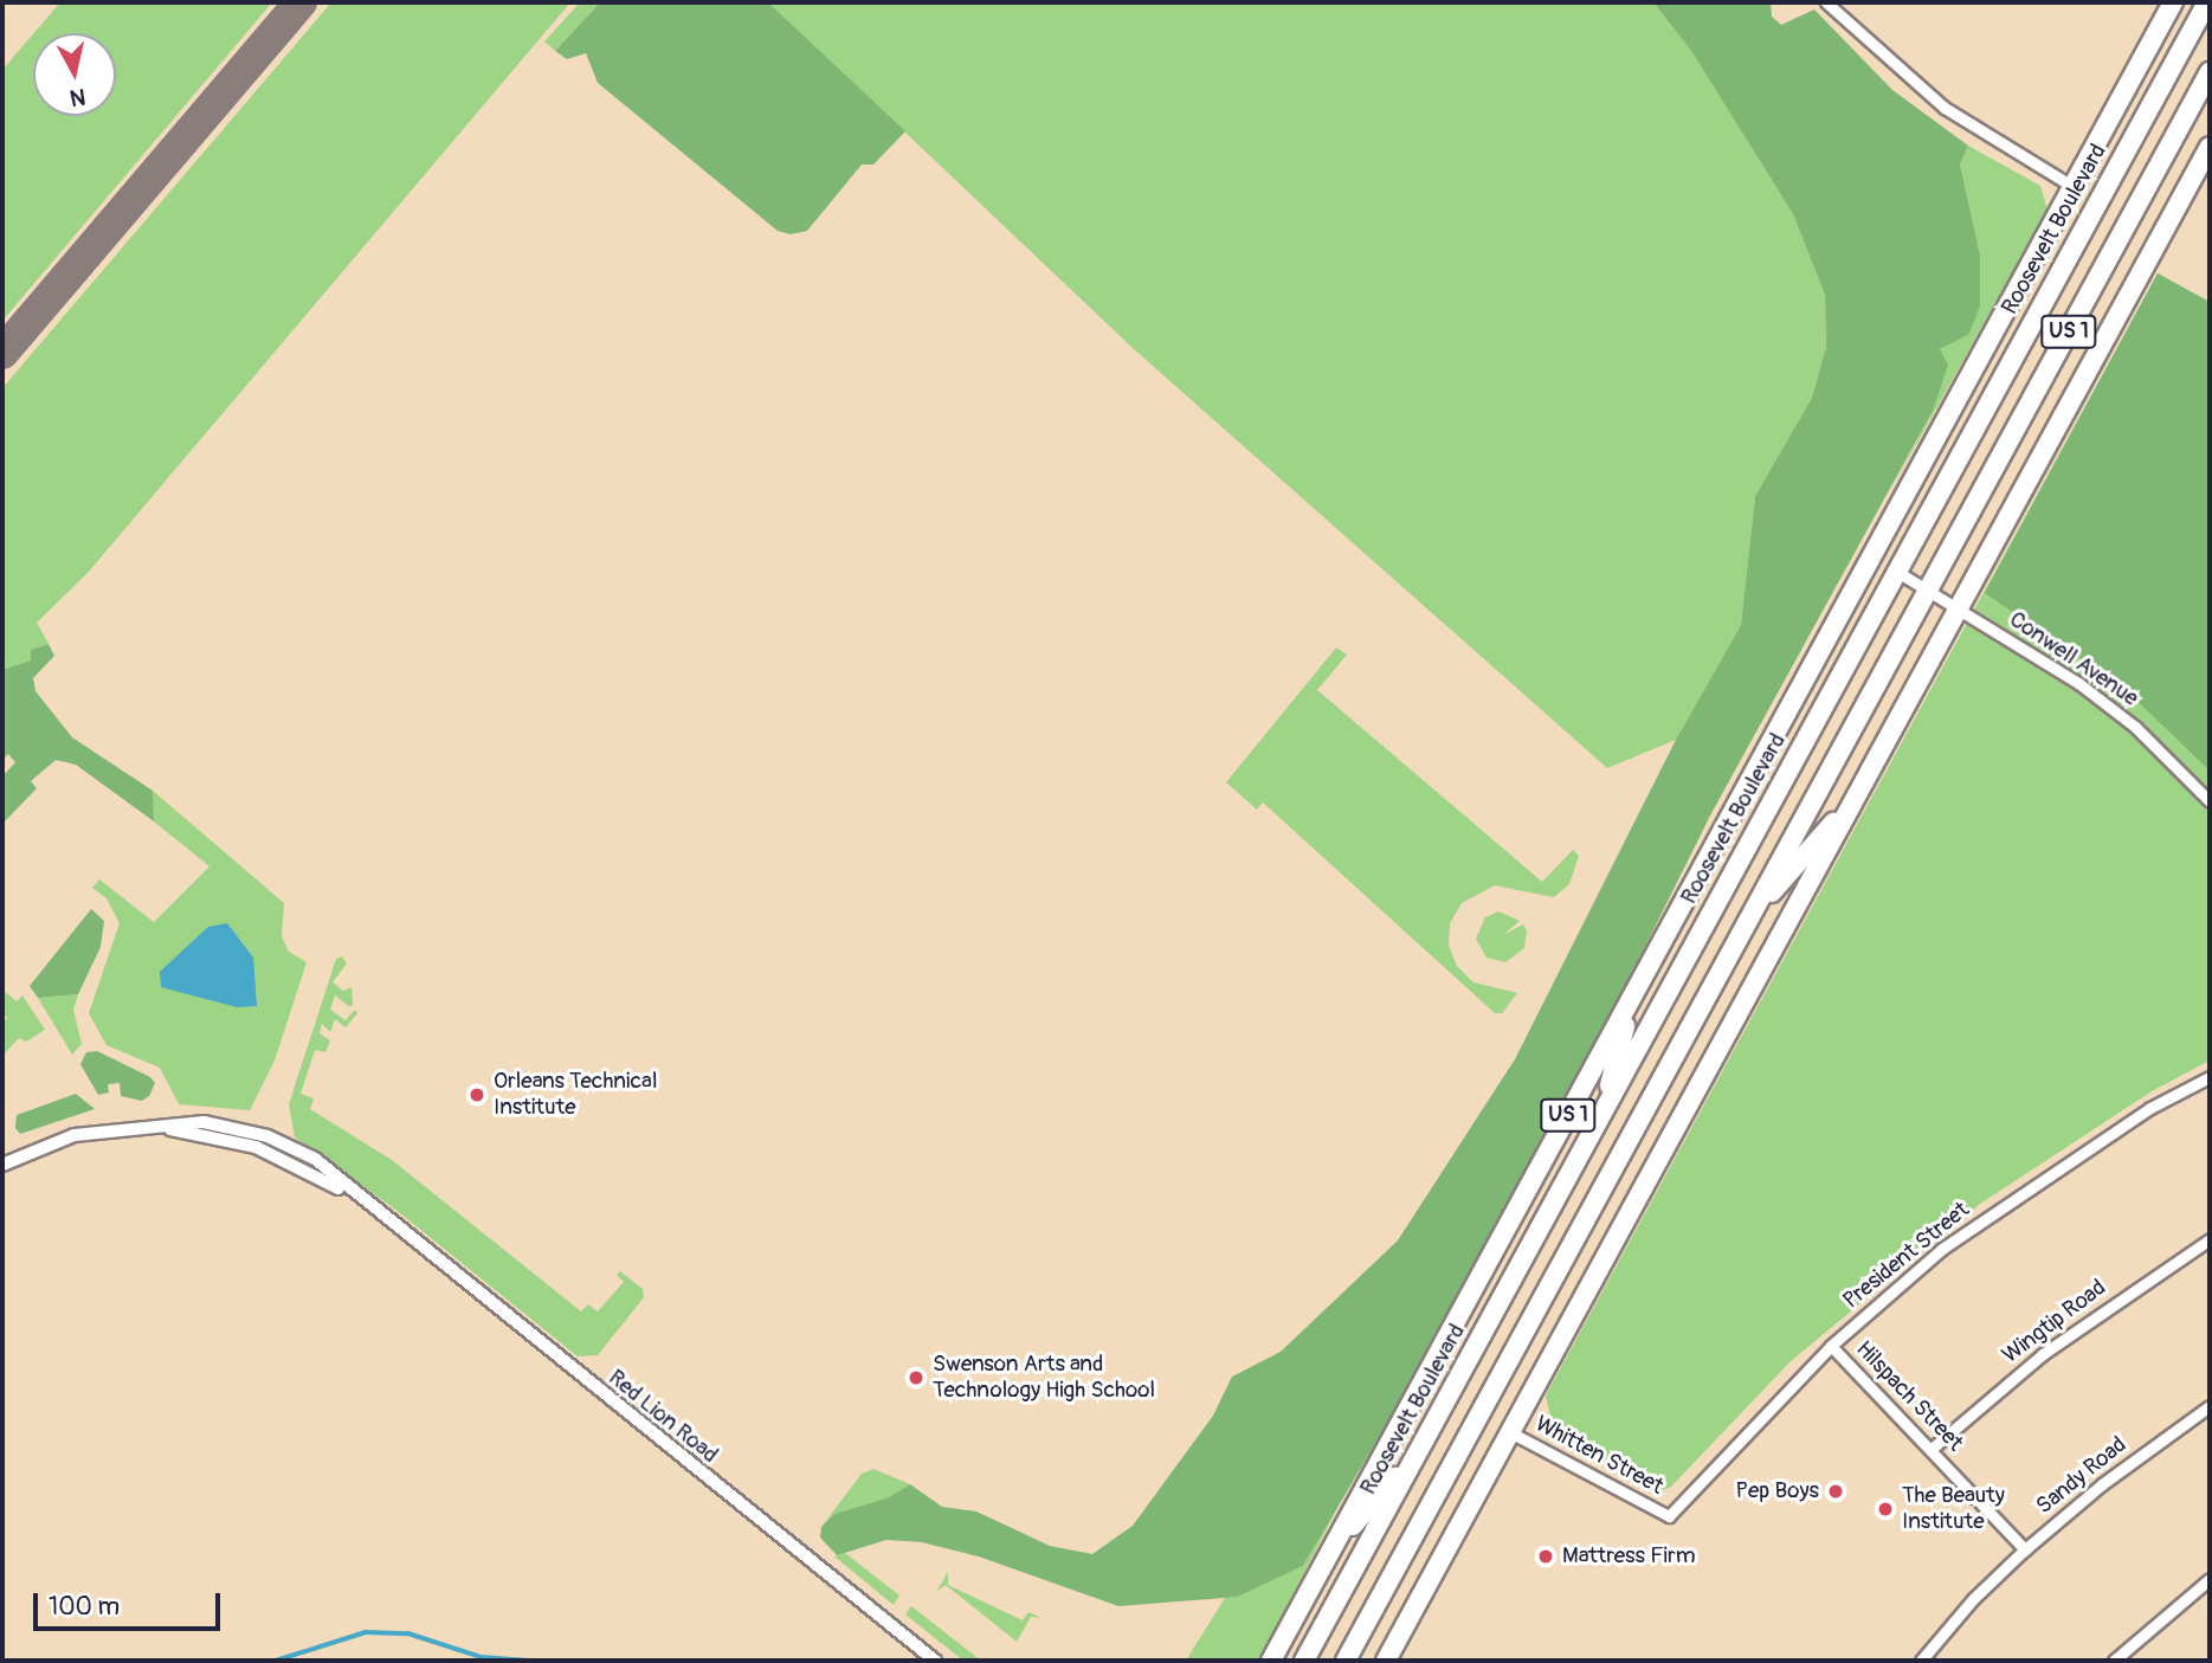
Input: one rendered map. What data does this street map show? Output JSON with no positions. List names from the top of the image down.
{
  "streets": {
    "highway": ["Roosevelt Boulevard", "US 1"],
    "street": [
      "Conwell Avenue",
      "President Street",
      "Wingtip Road",
      "Hilspach Street",
      "Red Lion Road",
      "Whitten Street",
      "Sandy Road"
    ]
  },
  "crossings": [
    ["Roosevelt Boulevard", "Conwell Avenue"],
    ["US 1", "Conwell Avenue"],
    ["US 1", "Whitten Street"],
    ["President Street", "Hilspach Street"],
    ["President Street", "Whitten Street"],
    ["Wingtip Road", "Hilspach Street"],
    ["Hilspach Street", "Sandy Road"]
  ],
  "places": [
    "Orleans Technical Institute",
    "Swenson Arts and Technology High School",
    "Pep Boys",
    "The Beauty Institute",
    "Mattress Firm"
  ],
  "scale_bar": "100 m",
  "north": "bottom"
}
